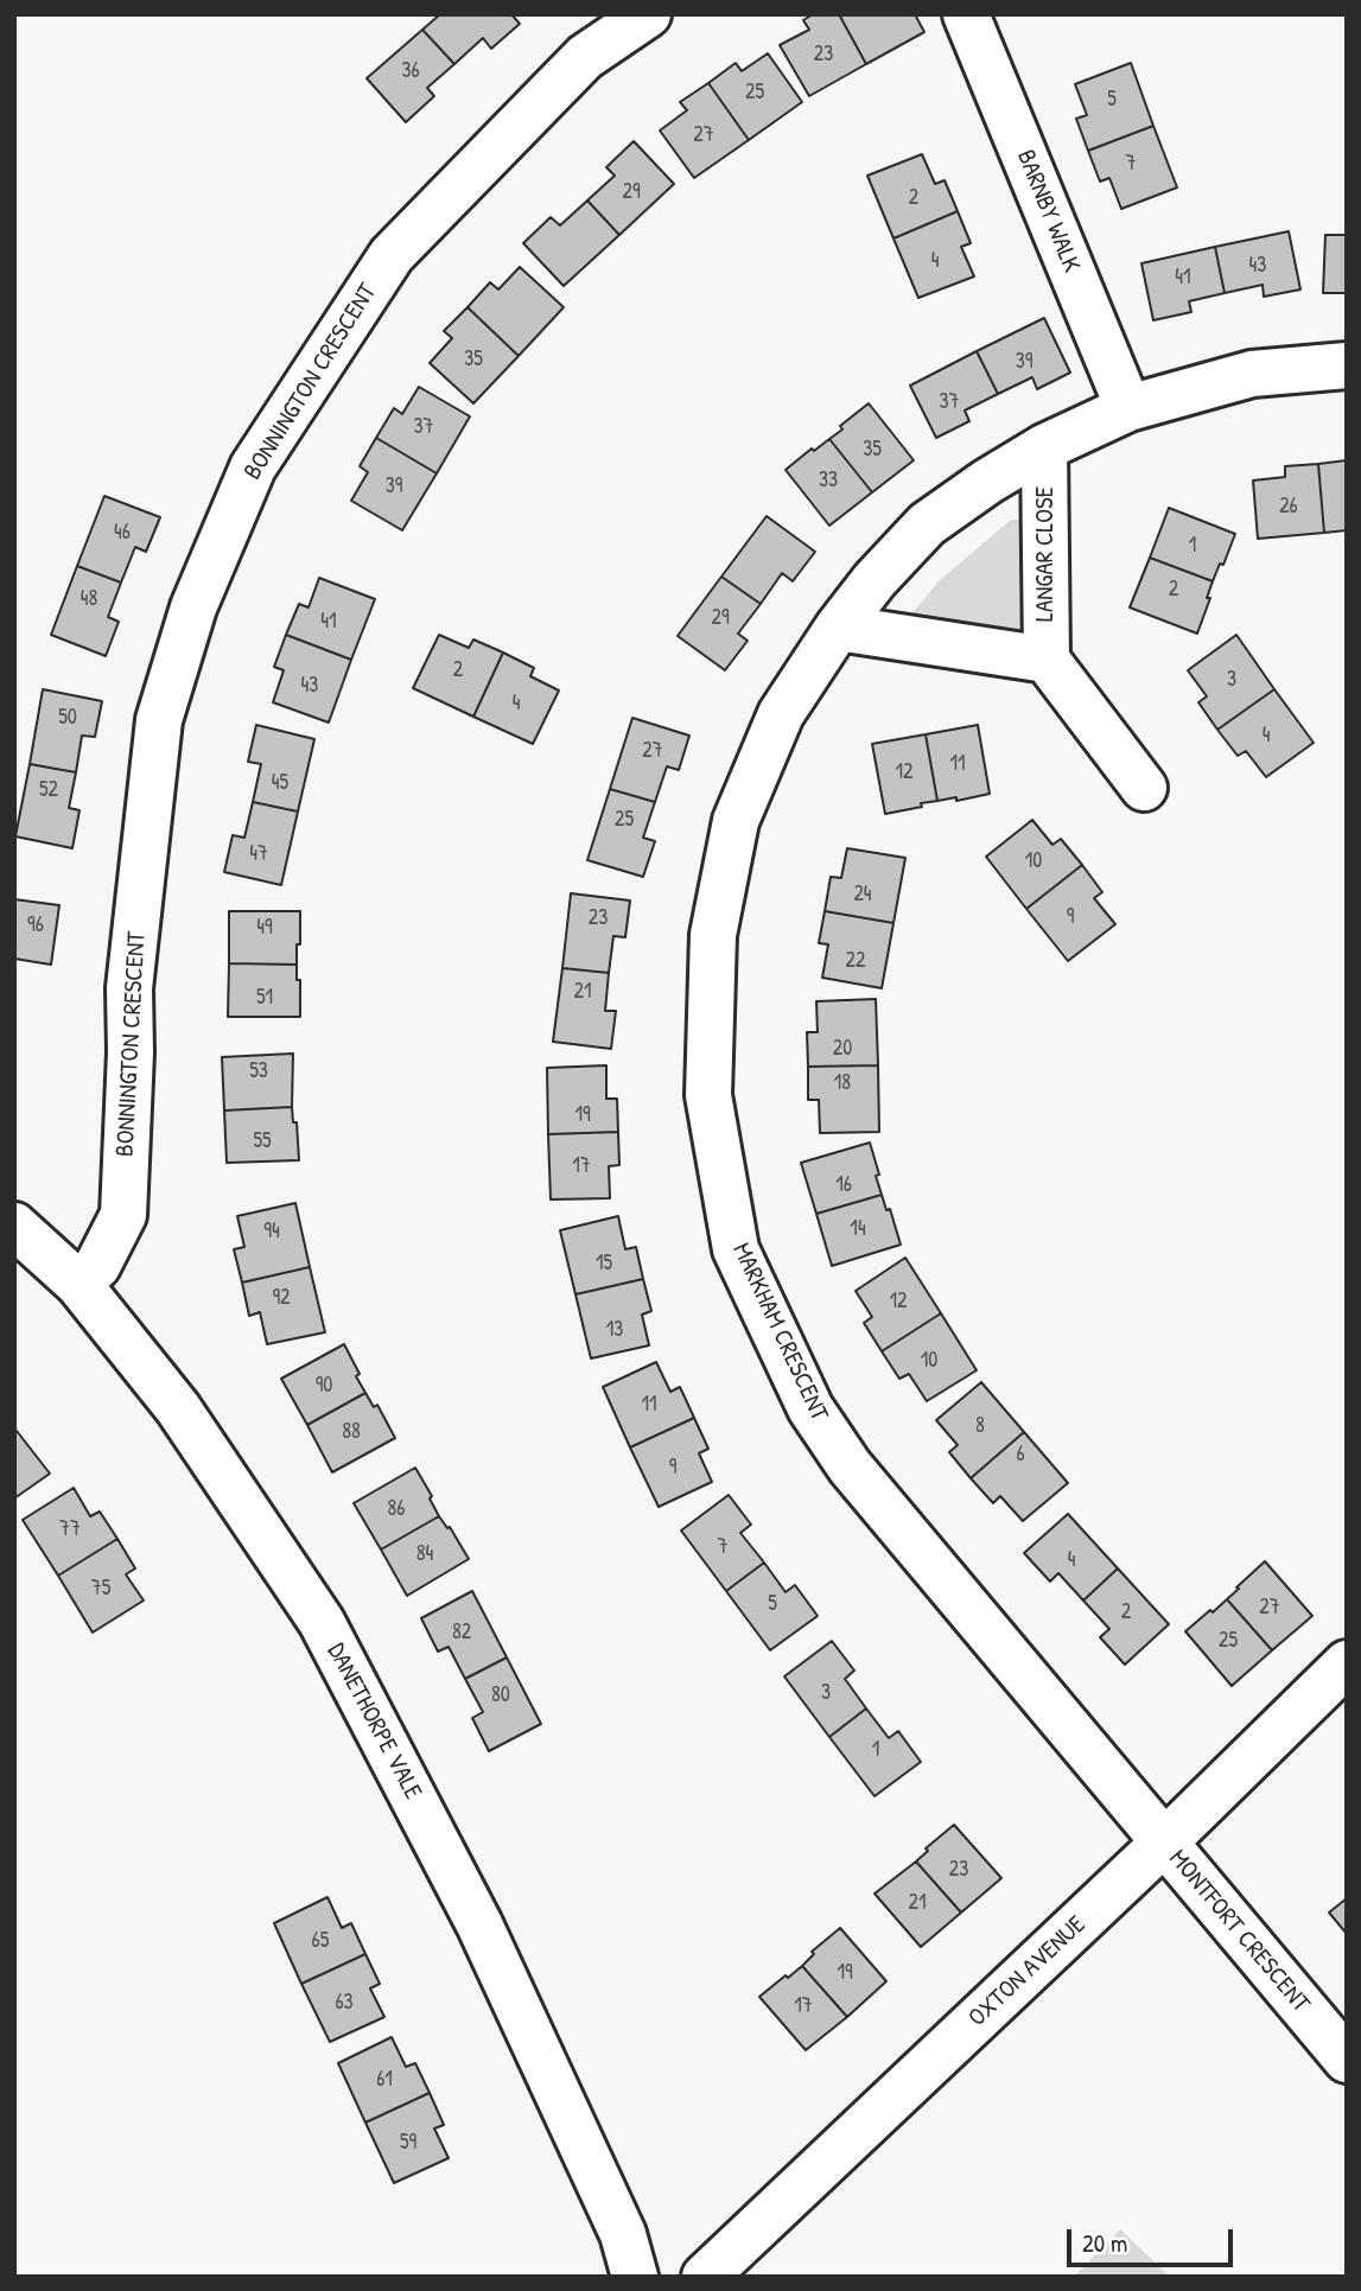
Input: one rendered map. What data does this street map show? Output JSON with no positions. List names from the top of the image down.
{
  "streets": {
    "street": [
      "BARNBY WALK",
      "BONNINGTON CRESCENT",
      "LANGAR CLOSE",
      "MARKHAM CRESCENT",
      "DANETHORPE VALE",
      "MONTFORT CRESCENT",
      "OXTON AVENUE"
    ]
  },
  "crossings": [
    ["BARNBY WALK", "MARKHAM CRESCENT"],
    ["BONNINGTON CRESCENT", "DANETHORPE VALE"],
    ["LANGAR CLOSE", "MARKHAM CRESCENT"],
    ["MARKHAM CRESCENT", "MONTFORT CRESCENT"],
    ["MARKHAM CRESCENT", "OXTON AVENUE"],
    ["MONTFORT CRESCENT", "OXTON AVENUE"]
  ],
  "house_numbers": [
    "23",
    "36",
    "25",
    "5",
    "27",
    "7",
    "29",
    "2",
    "4",
    "43",
    "41",
    "35",
    "39",
    "37",
    "37",
    "35",
    "33",
    "39",
    "26",
    "46",
    "1",
    "2",
    "48",
    "29",
    "41",
    "2",
    "3",
    "43",
    "4",
    "50",
    "4",
    "27",
    "11",
    "12",
    "45",
    "52",
    "25",
    "47",
    "10",
    "24",
    "9",
    "23",
    "96",
    "49",
    "22",
    "21",
    "51",
    "20",
    "53",
    "18",
    "19",
    "55",
    "17",
    "16",
    "14",
    "94",
    "15",
    "92",
    "12",
    "13",
    "10",
    "90",
    "11",
    "8",
    "88",
    "6",
    "9",
    "86",
    "77",
    "7",
    "84",
    "4",
    "75",
    "5",
    "27",
    "2",
    "82",
    "25",
    "3",
    "80",
    "1",
    "23",
    "21",
    "65",
    "19",
    "63",
    "17",
    "61",
    "59"
  ],
  "scale_bar": "20 m"
}
